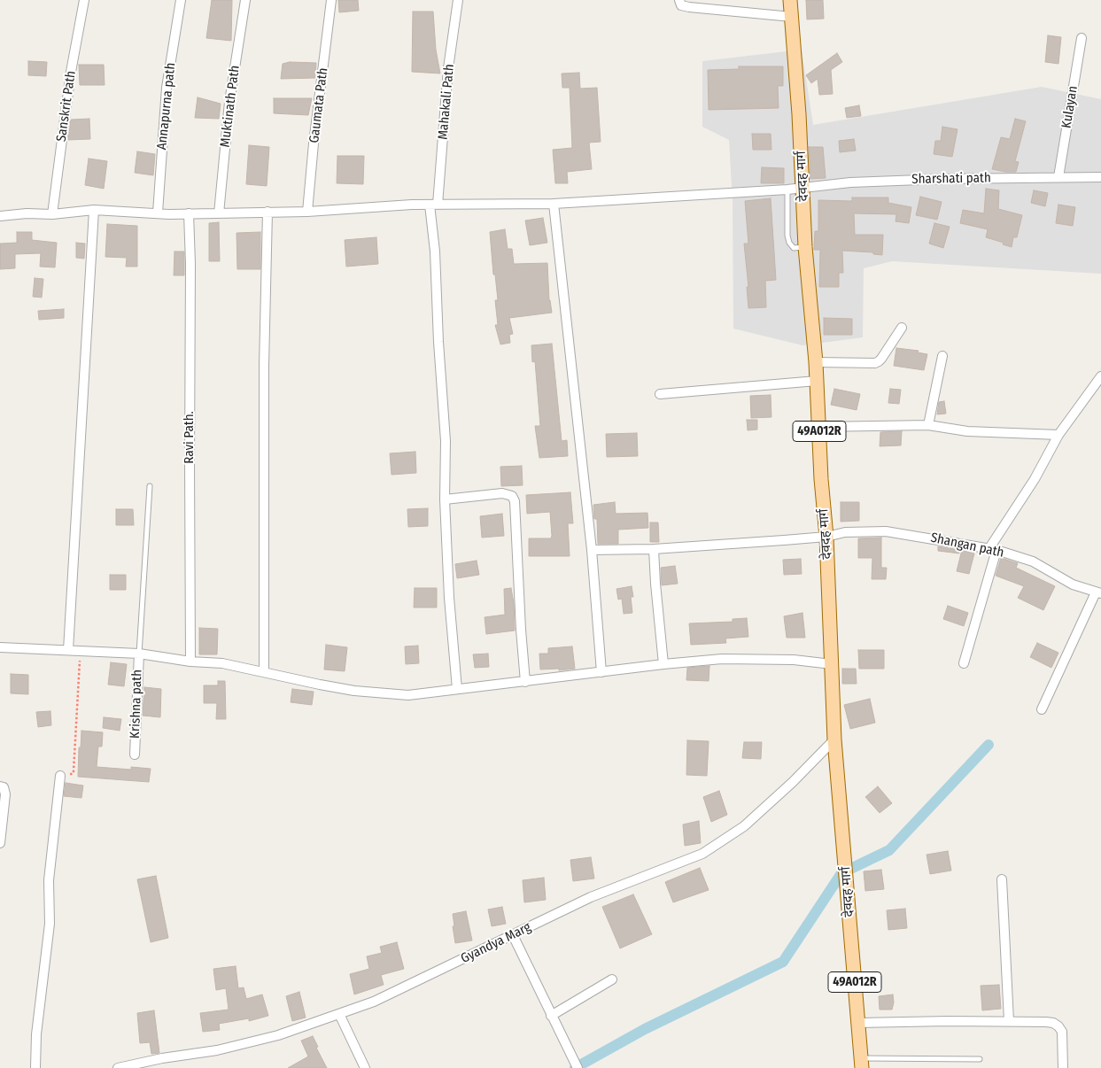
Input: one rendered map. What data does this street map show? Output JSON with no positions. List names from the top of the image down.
{
  "streets": {
    "main road": ["देवदह मार्ग", "49A012R"],
    "street": [
      "Mahakali Path",
      "Gaumata Path",
      "Sanskrit Path",
      "Annapurna path",
      "Muktinath Path",
      "Kulayan",
      "Sharshati path",
      "Ravi Path.",
      "Shangan path",
      "Krishna path",
      "Gyandya Marg"
    ]
  },
  "crossings": [
    ["Mahakali Path", "Sharshati path"],
    ["Gaumata Path", "Sharshati path"],
    ["Sanskrit Path", "Sharshati path"],
    ["Annapurna path", "Sharshati path"],
    ["Muktinath Path", "Sharshati path"],
    ["Kulayan", "Sharshati path"],
    ["देवदह मार्ग", "Sharshati path"],
    ["देवदह मार्ग", "Shangan path"],
    ["देवदह मार्ग", "Gyandya Marg"],
    ["Sharshati path", "Ravi Path."]
  ]
}
